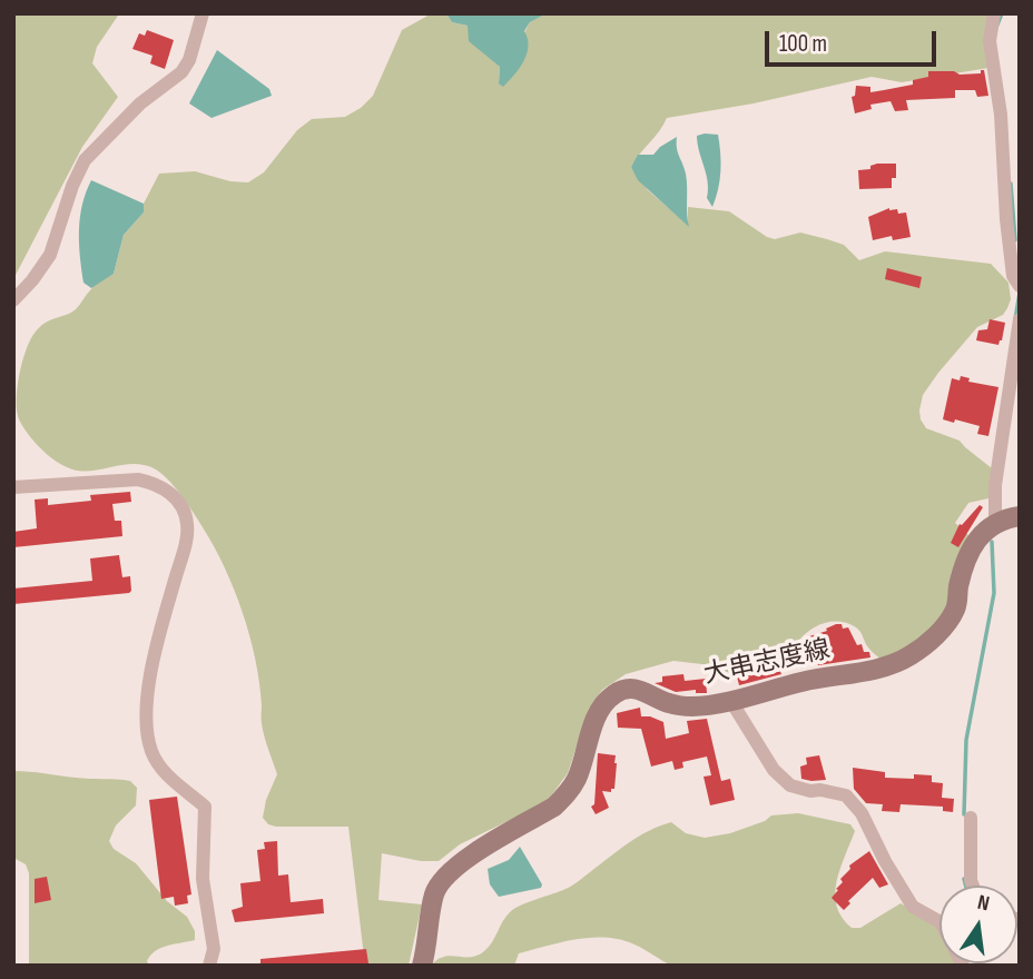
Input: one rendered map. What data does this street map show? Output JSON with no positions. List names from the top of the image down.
{
  "streets": {
    "main road": ["大串志度線"]
  },
  "scale_bar": "100 m",
  "north": "top"
}
